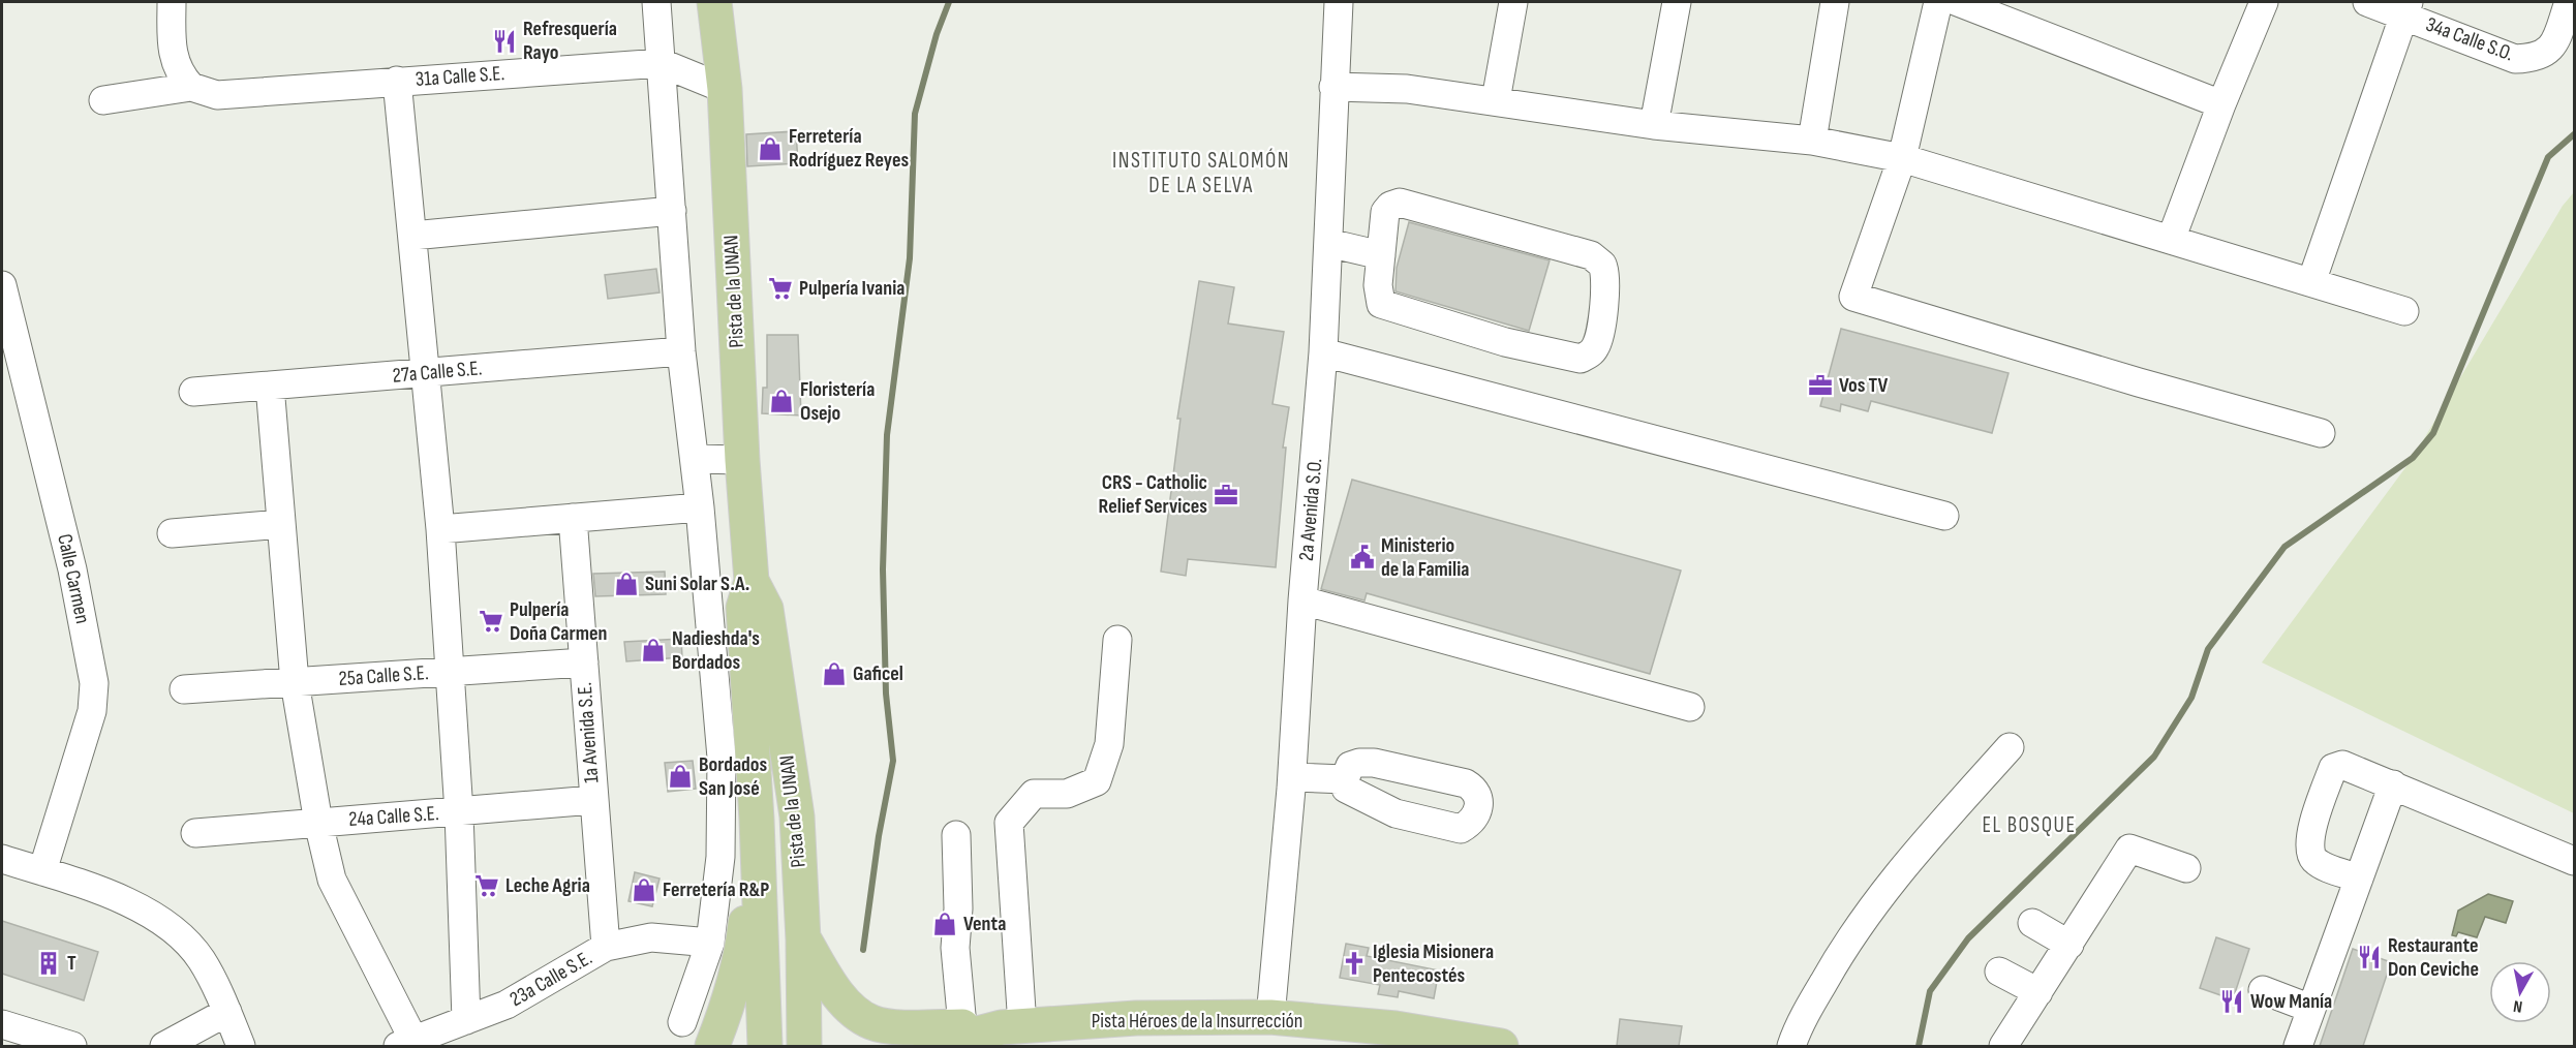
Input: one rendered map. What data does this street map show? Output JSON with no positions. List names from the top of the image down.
{
  "streets": {
    "main road": ["Pista de la UNAN", "Pista Héroes de la Insurrección"],
    "street": [
      "34a Calle S.O.",
      "31a Calle S.E.",
      "27a Calle S.E.",
      "2a Avenida S.O.",
      "Calle Carmen",
      "25a Calle S.E.",
      "1a Avenida S.E.",
      "24a Calle S.E.",
      "23a Calle S.E."
    ]
  },
  "crossings": [
    ["31a Calle S.E.", "Pista de la UNAN"],
    ["2a Avenida S.O.", "Pista Héroes de la Insurrección"],
    ["25a Calle S.E.", "1a Avenida S.E."],
    ["1a Avenida S.E.", "24a Calle S.E."],
    ["1a Avenida S.E.", "23a Calle S.E."]
  ],
  "districts": ["INSTITUTO SALOMÓN DE LA SELVA", "EL BOSQUE"],
  "places": {
    "restaurant": ["Refresquería Rayo", "Restaurante Don Ceviche", "Wow Manía"],
    "shop": [
      "Ferretería Rodríguez Reyes",
      "Floristería Osejo",
      "Suni Solar S.A.",
      "Nadieshda's Bordados",
      "Gaficel",
      "Bordados San José",
      "Ferretería R&P",
      "Venta"
    ],
    "supermarket": ["Pulpería Ivania", "Pulpería Doña Carmen", "Leche Agria"],
    "office": ["Vos TV", "CRS - Catholic Relief Services"],
    "public building": ["Ministerio de la Familia"],
    "building": ["T"],
    "church": ["Iglesia Misionera Pentecostés"]
  },
  "north": "bottom"
}
